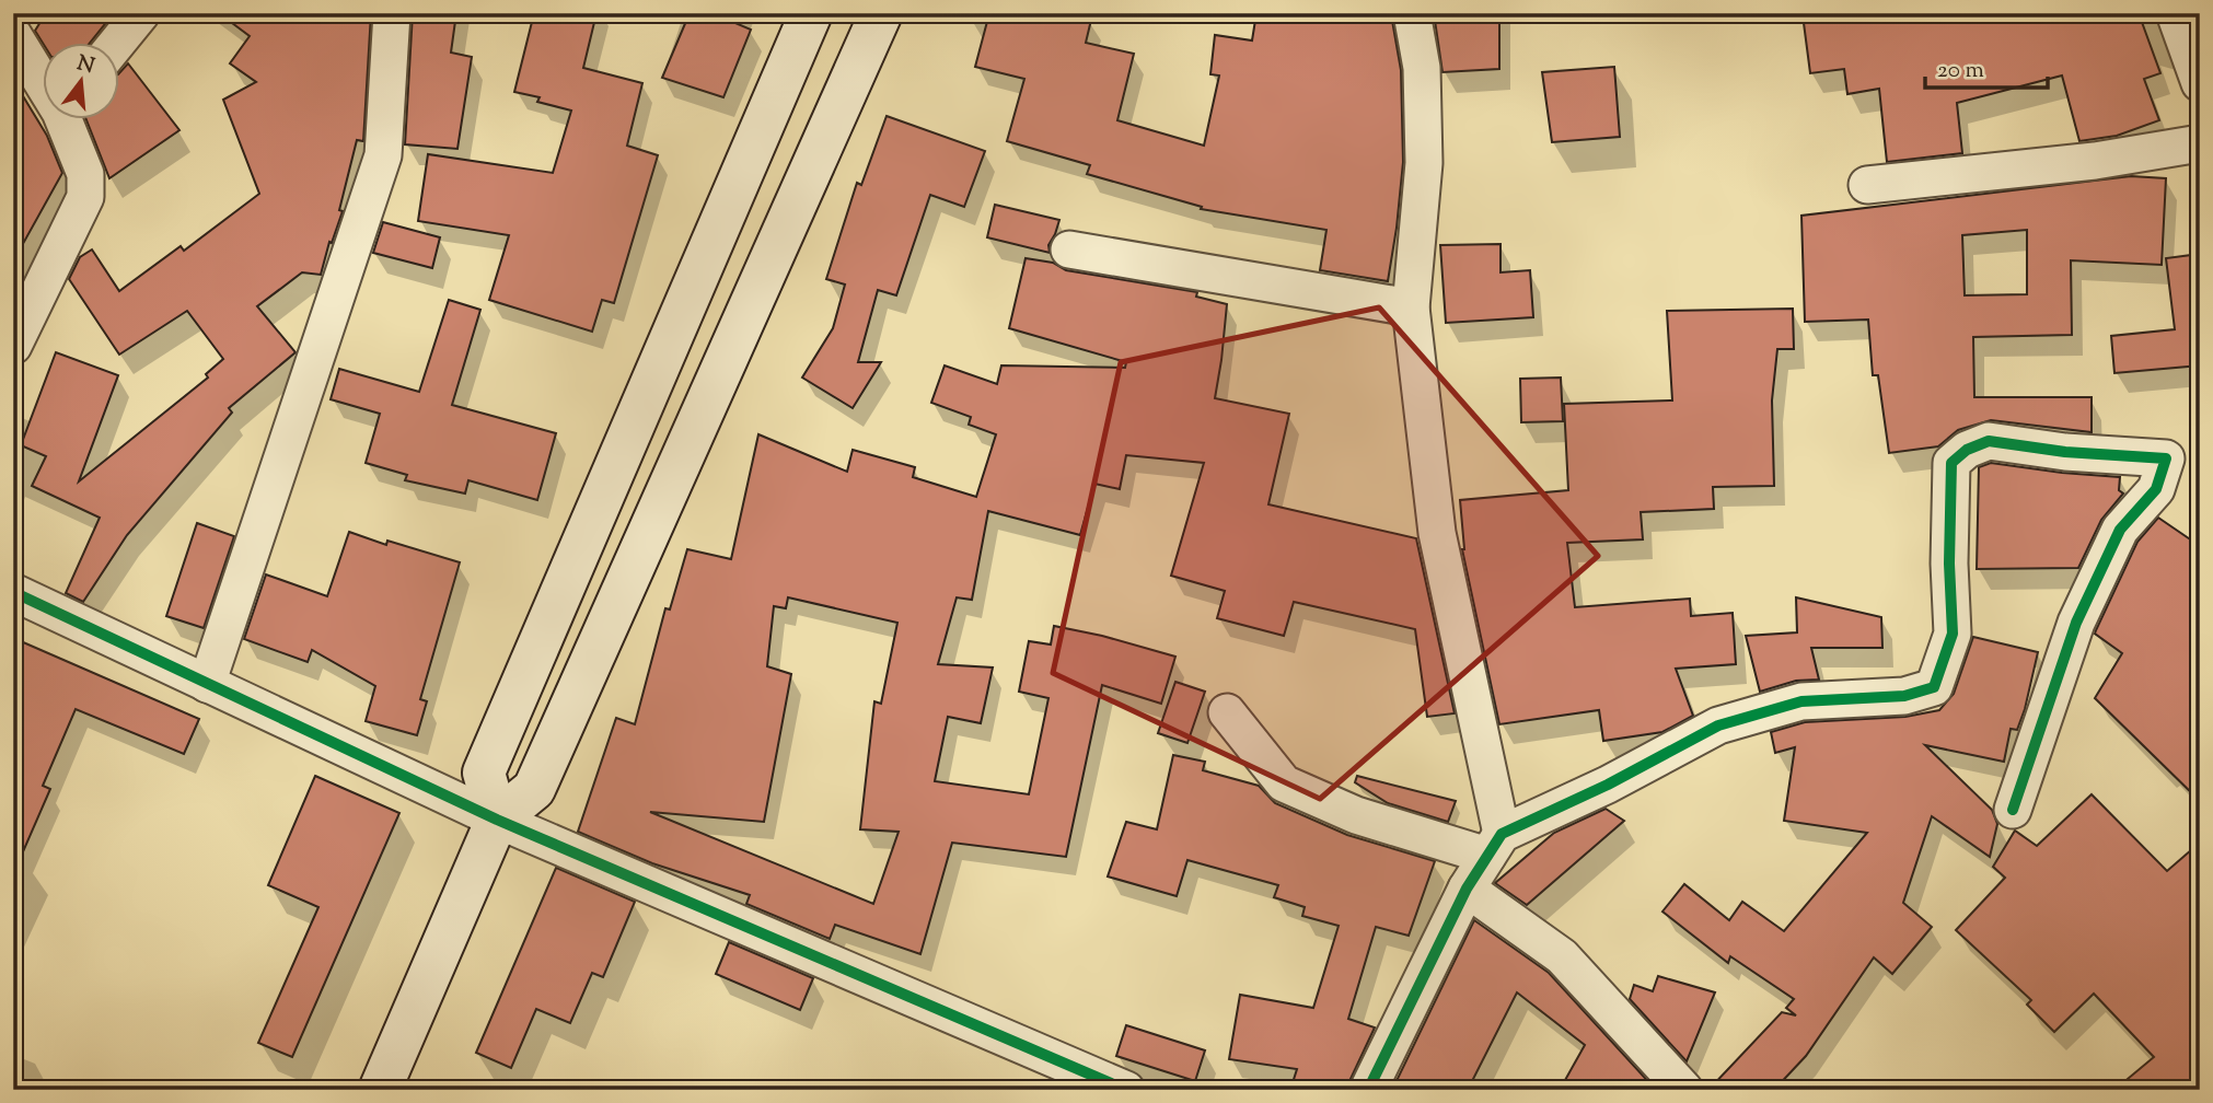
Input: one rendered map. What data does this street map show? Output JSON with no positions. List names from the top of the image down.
{
  "scale_bar": "20 m",
  "north": "top"
}
